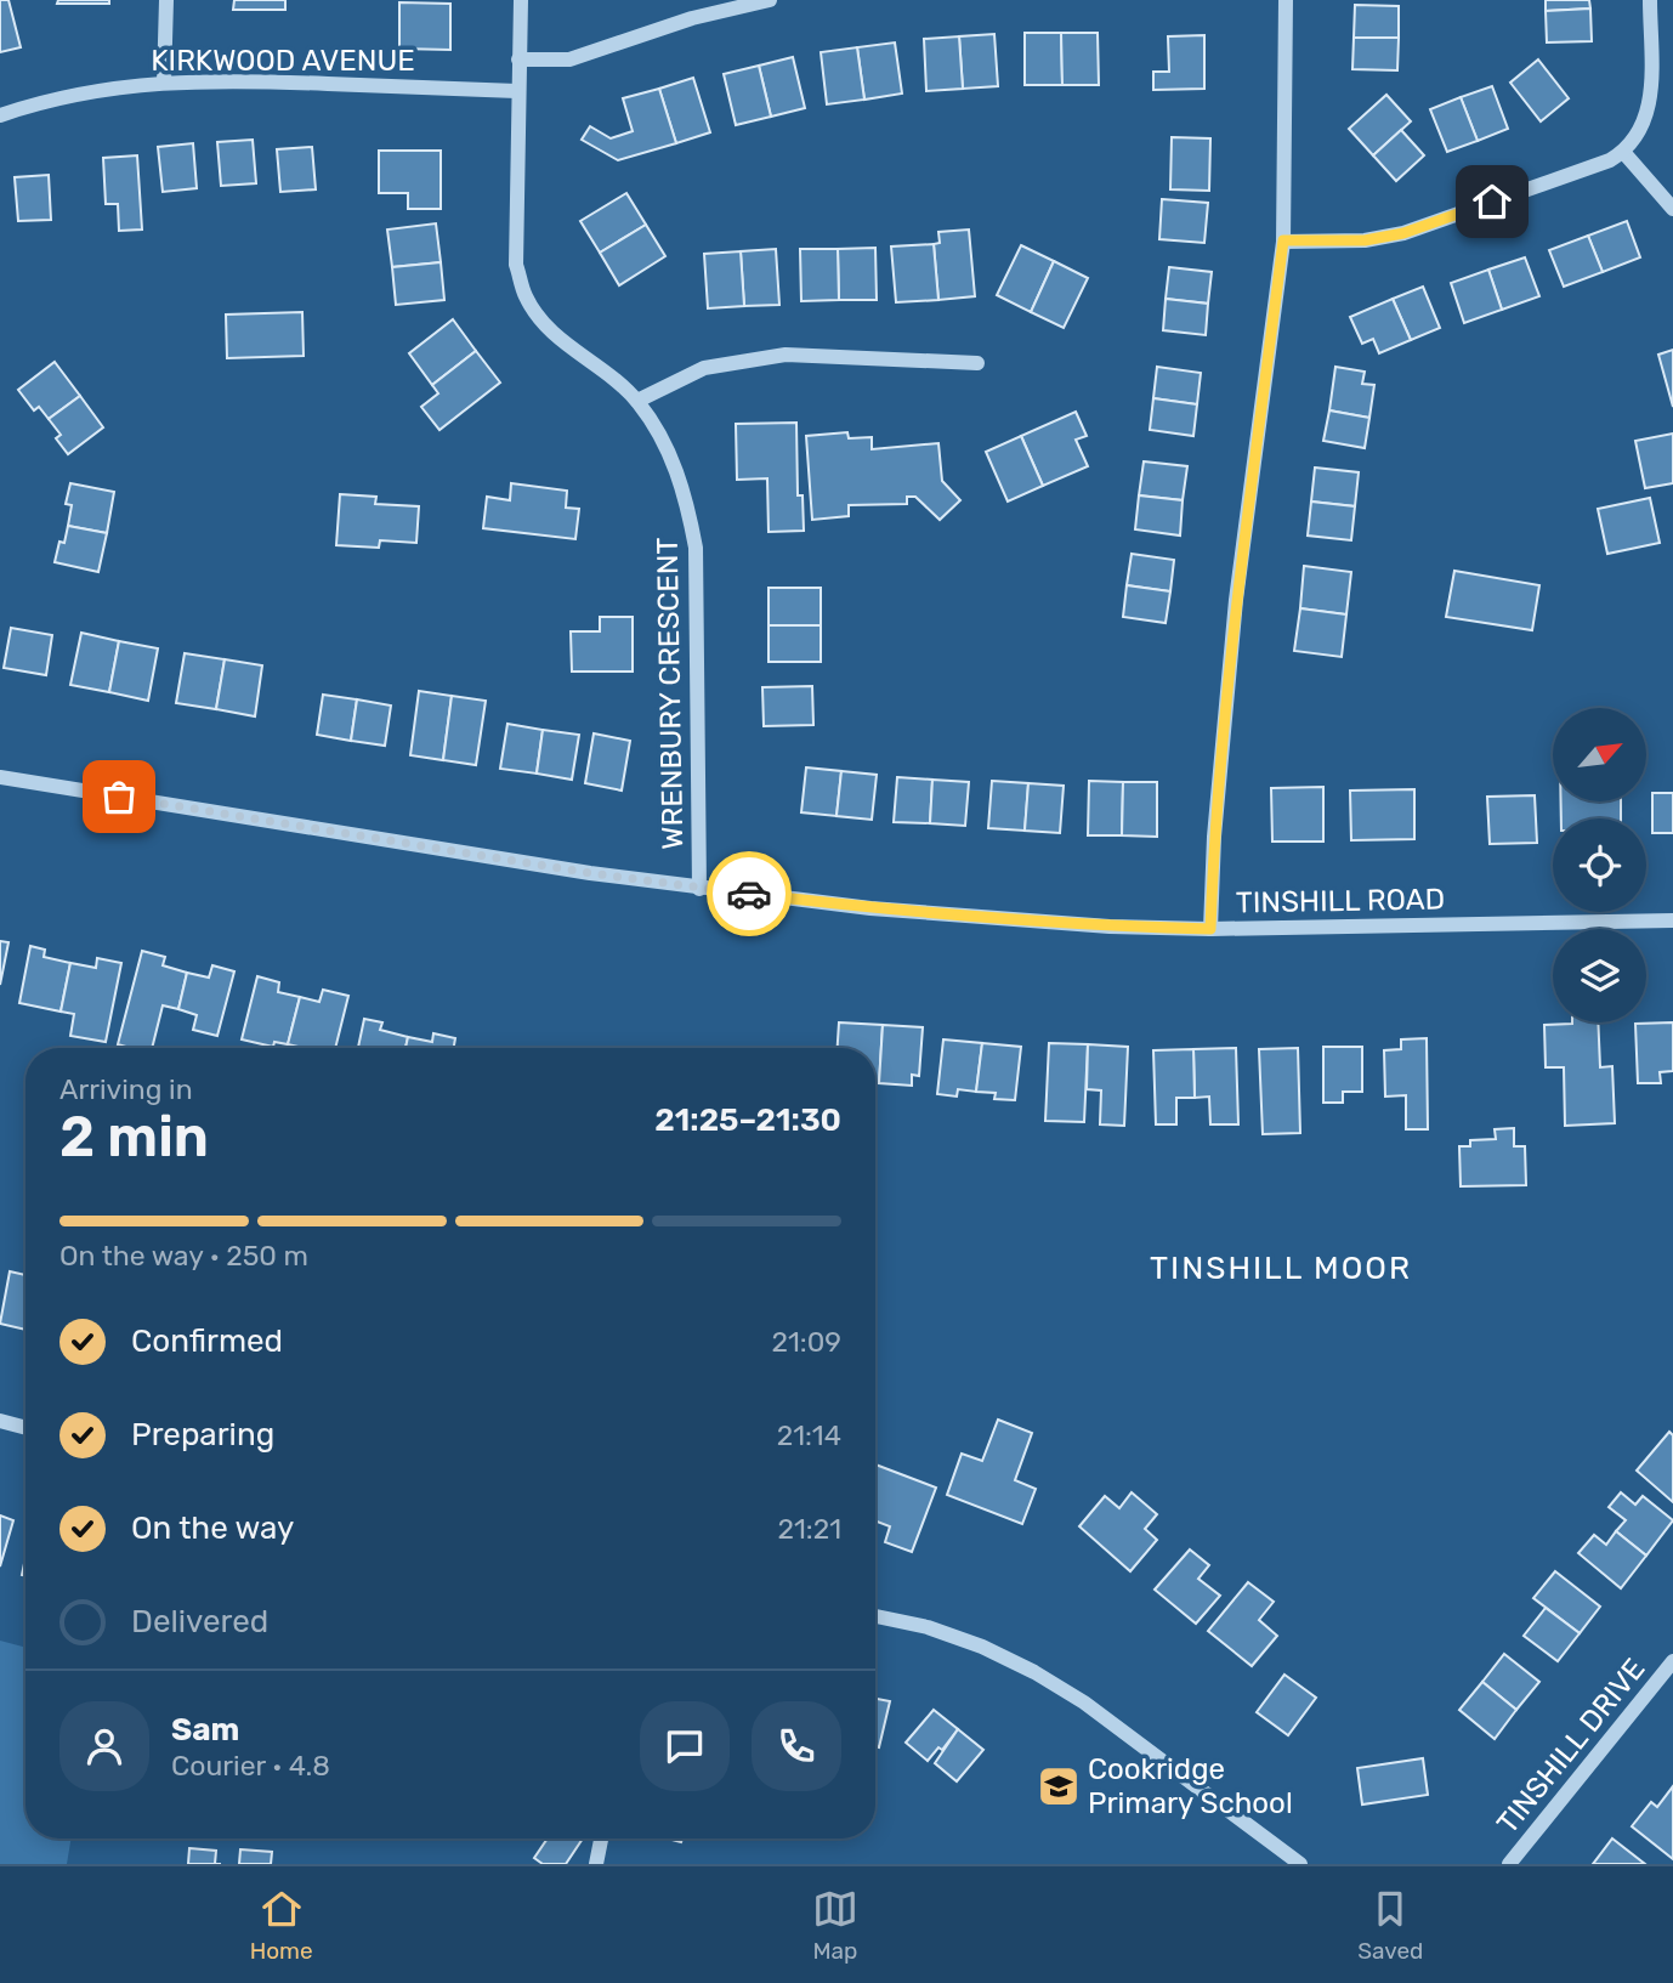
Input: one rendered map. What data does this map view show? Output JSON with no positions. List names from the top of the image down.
{
  "streets": {
    "street": [
      "KIRKWOOD AVENUE",
      "WRENBURY CRESCENT",
      "TINSHILL ROAD",
      "TINSHILL DRIVE"
    ]
  },
  "crossings": [
    ["KIRKWOOD AVENUE", "WRENBURY CRESCENT"],
    ["WRENBURY CRESCENT", "TINSHILL ROAD"]
  ],
  "districts": ["TINSHILL MOOR"],
  "places": {
    "school or university": ["Cookridge Primary School"]
  },
  "north": "top right",
  "page": {
    "heading": ["2 min", "Arriving in", "21:25–21:30"],
    "panel": ["Sam", "Courier · 4.8"],
    "bar": "On the way · 250 m",
    "list": [
      ["Confirmed", "21:09"],
      ["Preparing", "21:14"],
      ["On the way", "21:21"],
      "Delivered"
    ],
    "tabs": ["Home", "Map", "Saved"]
  }
}
